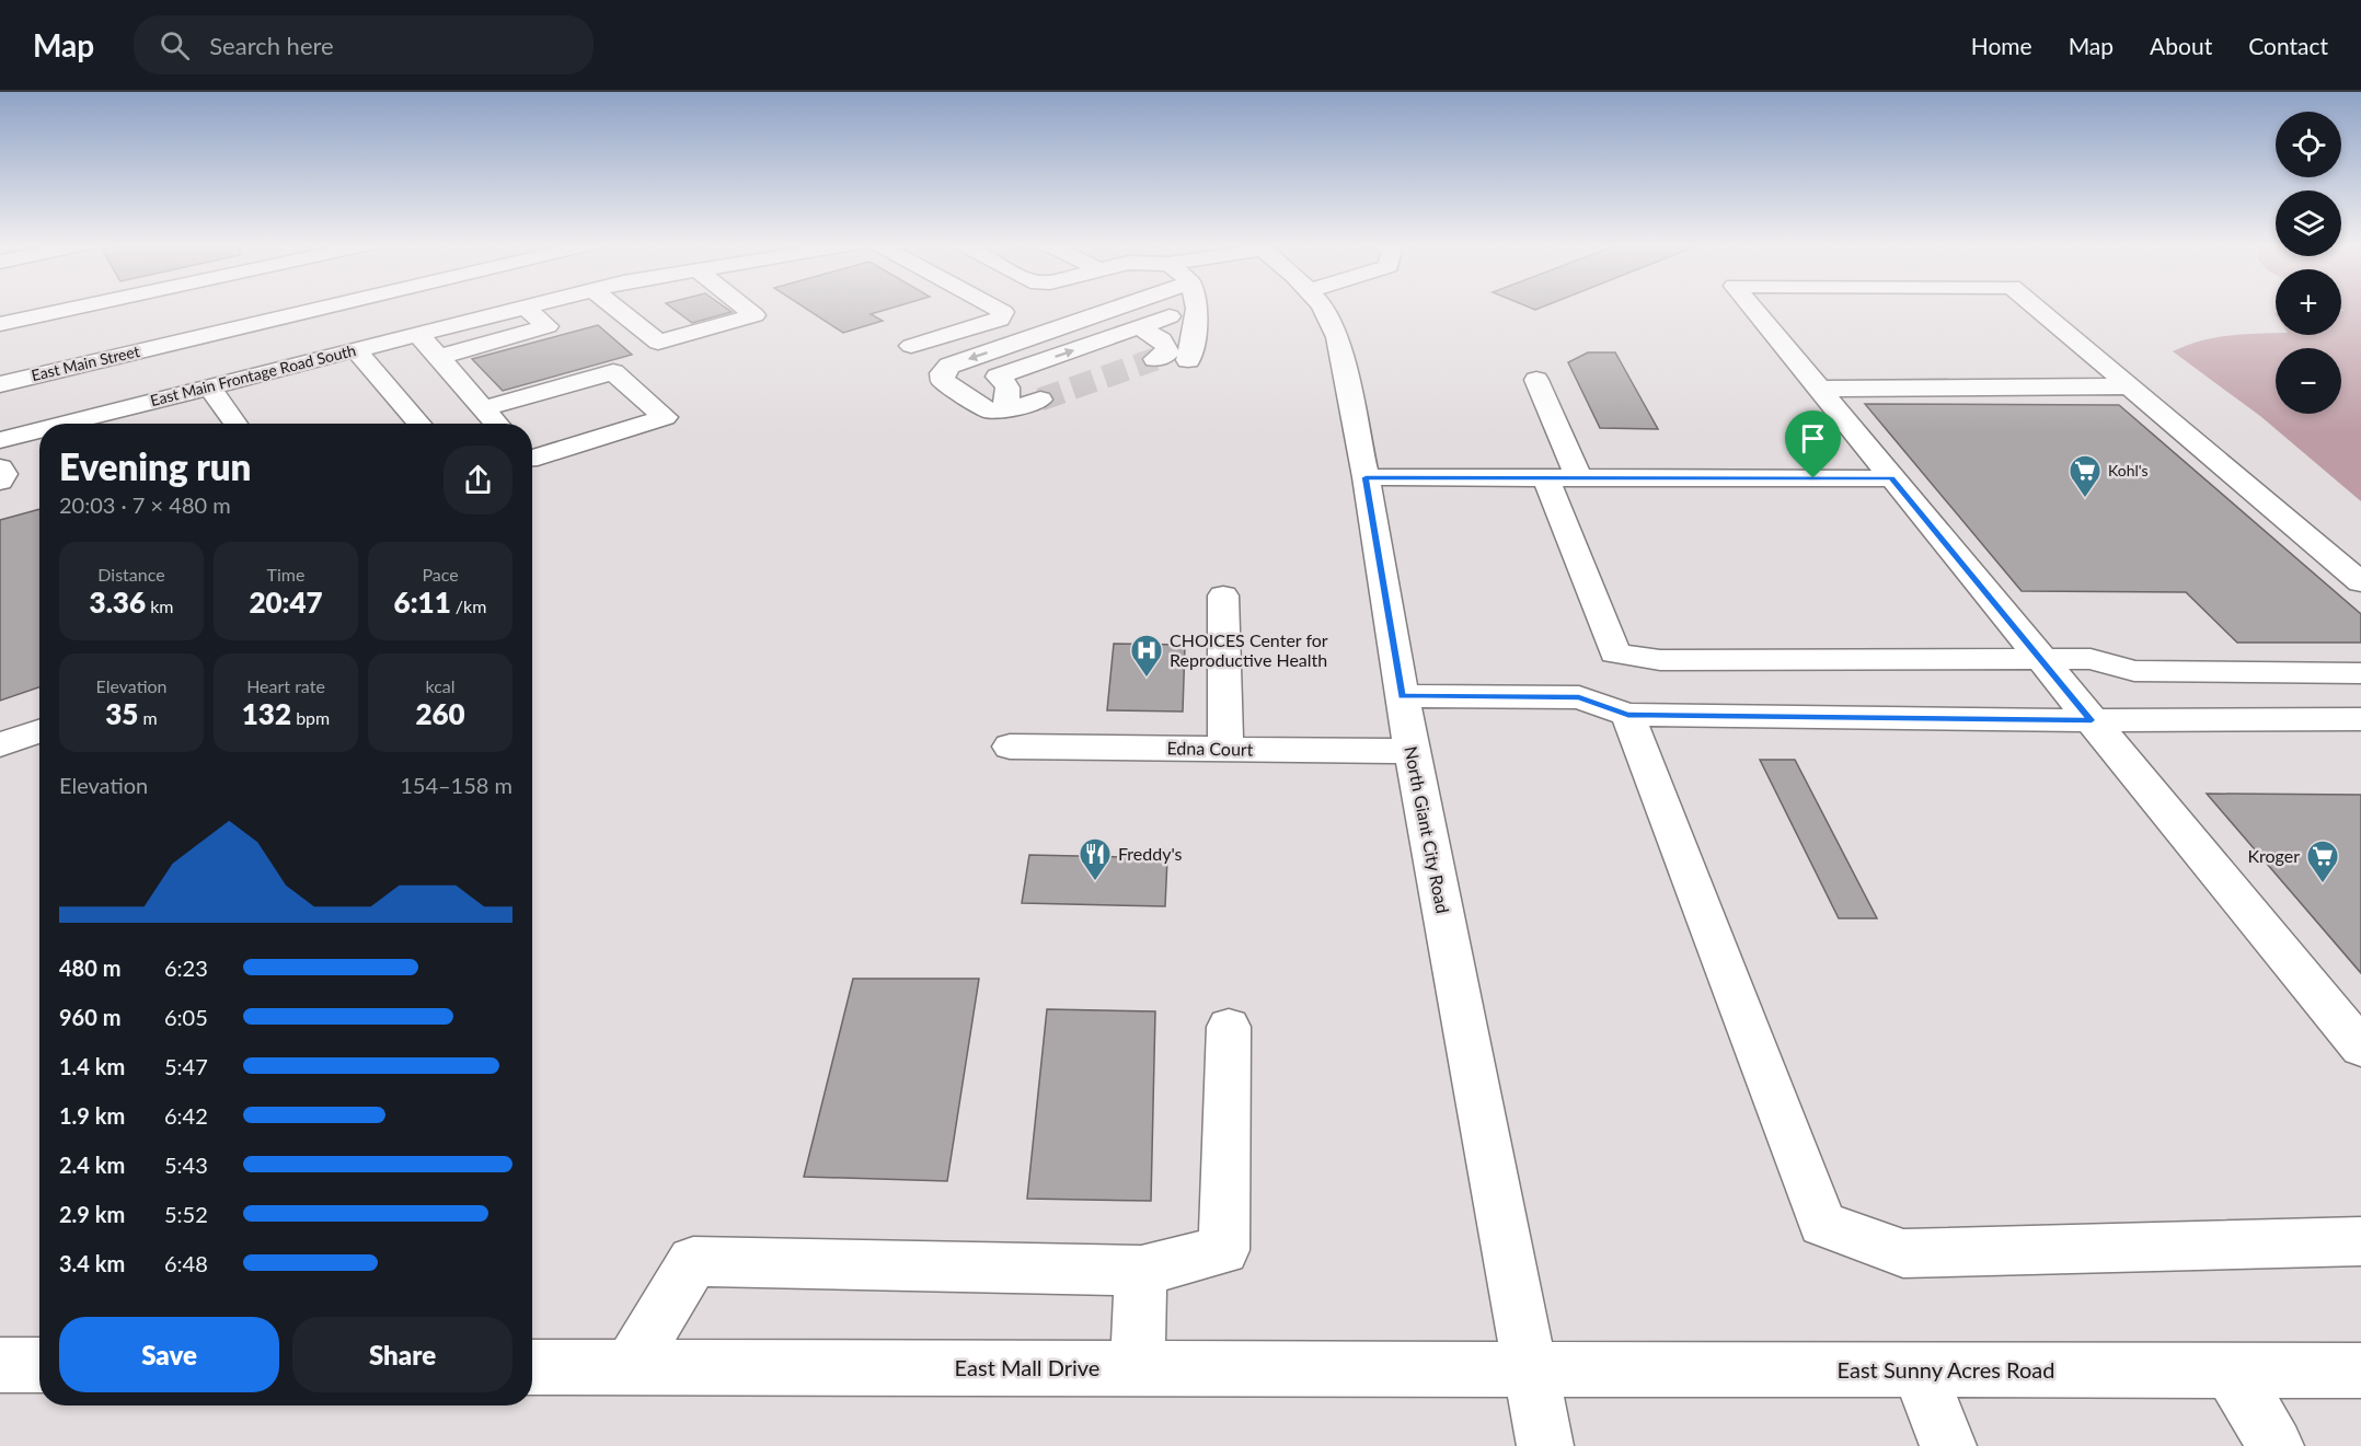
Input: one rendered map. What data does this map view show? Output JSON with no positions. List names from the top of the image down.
{
  "streets": {
    "main road": [
      "East Main Street",
      "East Main Frontage Road South",
      "Edna Court",
      "North Giant City Road",
      "East Mall Drive",
      "East Sunny Acres Road"
    ]
  },
  "crossings": [
    ["Edna Court", "North Giant City Road"],
    ["North Giant City Road", "East Mall Drive"],
    ["North Giant City Road", "East Sunny Acres Road"],
    ["East Mall Drive", "East Sunny Acres Road"]
  ],
  "places": {
    "supermarket": ["Kohl's", "Kroger"],
    "hospital": ["CHOICES Center for Reproductive Health"],
    "restaurant": ["Freddy's"]
  },
  "page": {
    "header": "Map",
    "search": "Search here",
    "nav": [
      "Home",
      "Map",
      "About",
      "Contact"
    ],
    "map_buttons": ["+", "−"],
    "heading": ["Evening run", "20:03 · 7 × 480 m"],
    "stats": [
      ["Distance", "3.36 km"],
      ["Time", "20:47"],
      ["Pace", "6:11 /km"],
      ["Elevation", "35 m"],
      ["Heart rate", "132 bpm"],
      ["kcal", "260"]
    ],
    "chart": ["Elevation", "154–158 m"],
    "list": [
      {
        "name": "480 m",
        "note": "6:23"
      },
      {
        "name": "960 m",
        "note": "6:05"
      },
      {
        "name": "1.4 km",
        "note": "5:47"
      },
      {
        "name": "1.9 km",
        "note": "6:42"
      },
      {
        "name": "2.4 km",
        "note": "5:43"
      },
      {
        "name": "2.9 km",
        "note": "5:52"
      },
      {
        "name": "3.4 km",
        "note": "6:48"
      }
    ],
    "buttons": ["Save", "Share"]
  }
}
